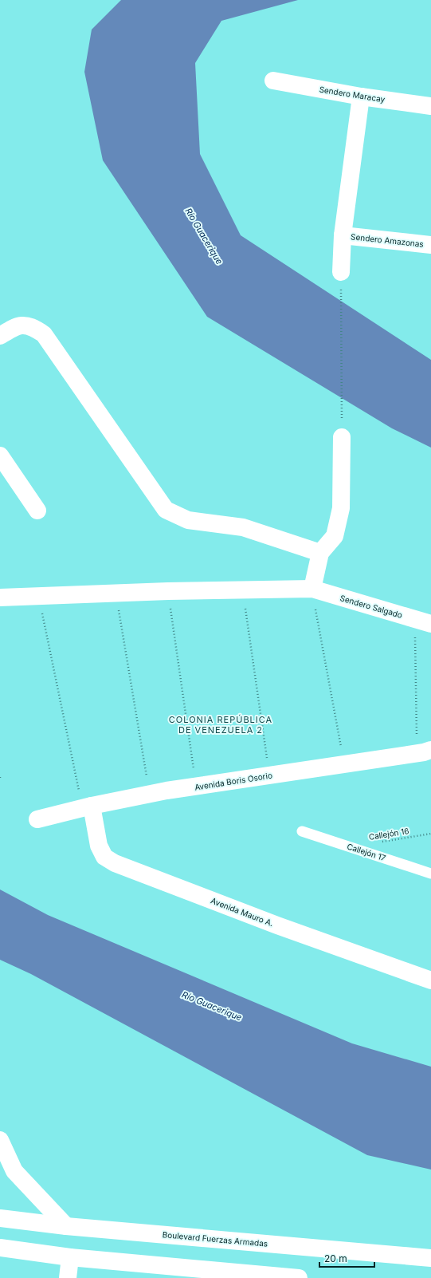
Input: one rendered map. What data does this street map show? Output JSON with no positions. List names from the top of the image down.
{
  "streets": {
    "main road": [
      "Sendero Maracay",
      "Sendero Amazonas",
      "Sendero Salgado",
      "Avenida Boris Osorio",
      "Avenida Mauro A.",
      "Boulevard Fuerzas Armadas"
    ],
    "lane": ["Callejón 17"],
    "path": ["Callejón 16"]
  },
  "crossings": [
    ["Avenida Boris Osorio", "Avenida Mauro A."]
  ],
  "districts": ["COLONIA REPÚBLICA DE VENEZUELA 2"],
  "water": ["Río Guacerique"],
  "scale_bar": "20 m"
}
